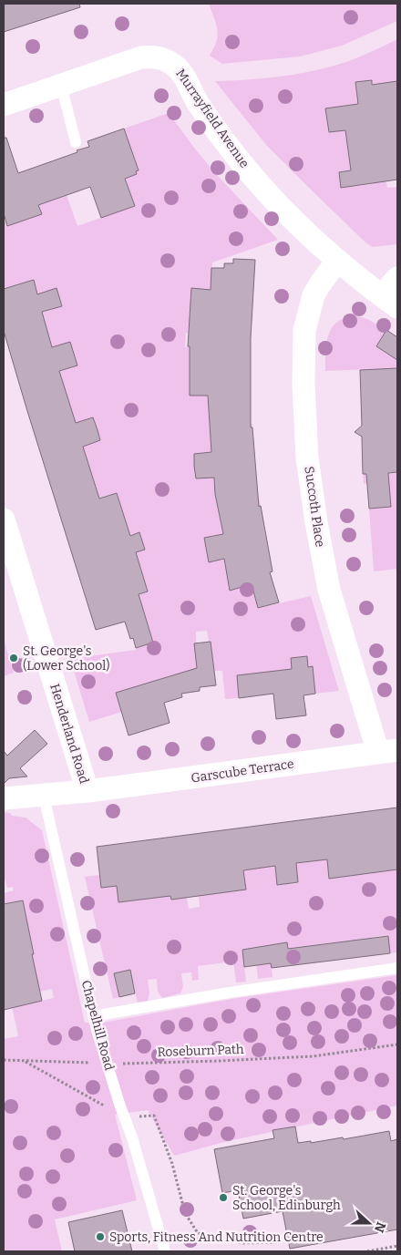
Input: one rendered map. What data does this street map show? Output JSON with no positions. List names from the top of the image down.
{
  "streets": {
    "street": [
      "Murrayfield Avenue",
      "Succoth Place",
      "Henderland Road",
      "Garscube Terrace"
    ],
    "lane": ["Chapelhill Road"],
    "path": ["Roseburn Path"]
  },
  "crossings": [
    ["Murrayfield Avenue", "Succoth Place"],
    ["Succoth Place", "Garscube Terrace"],
    ["Henderland Road", "Garscube Terrace"],
    ["Garscube Terrace", "Chapelhill Road"]
  ],
  "places": ["St. George's (Lower School)", "St. George's School, Edinburgh", "Sports, Fitness And Nutrition Centre"],
  "north": "right"
}
